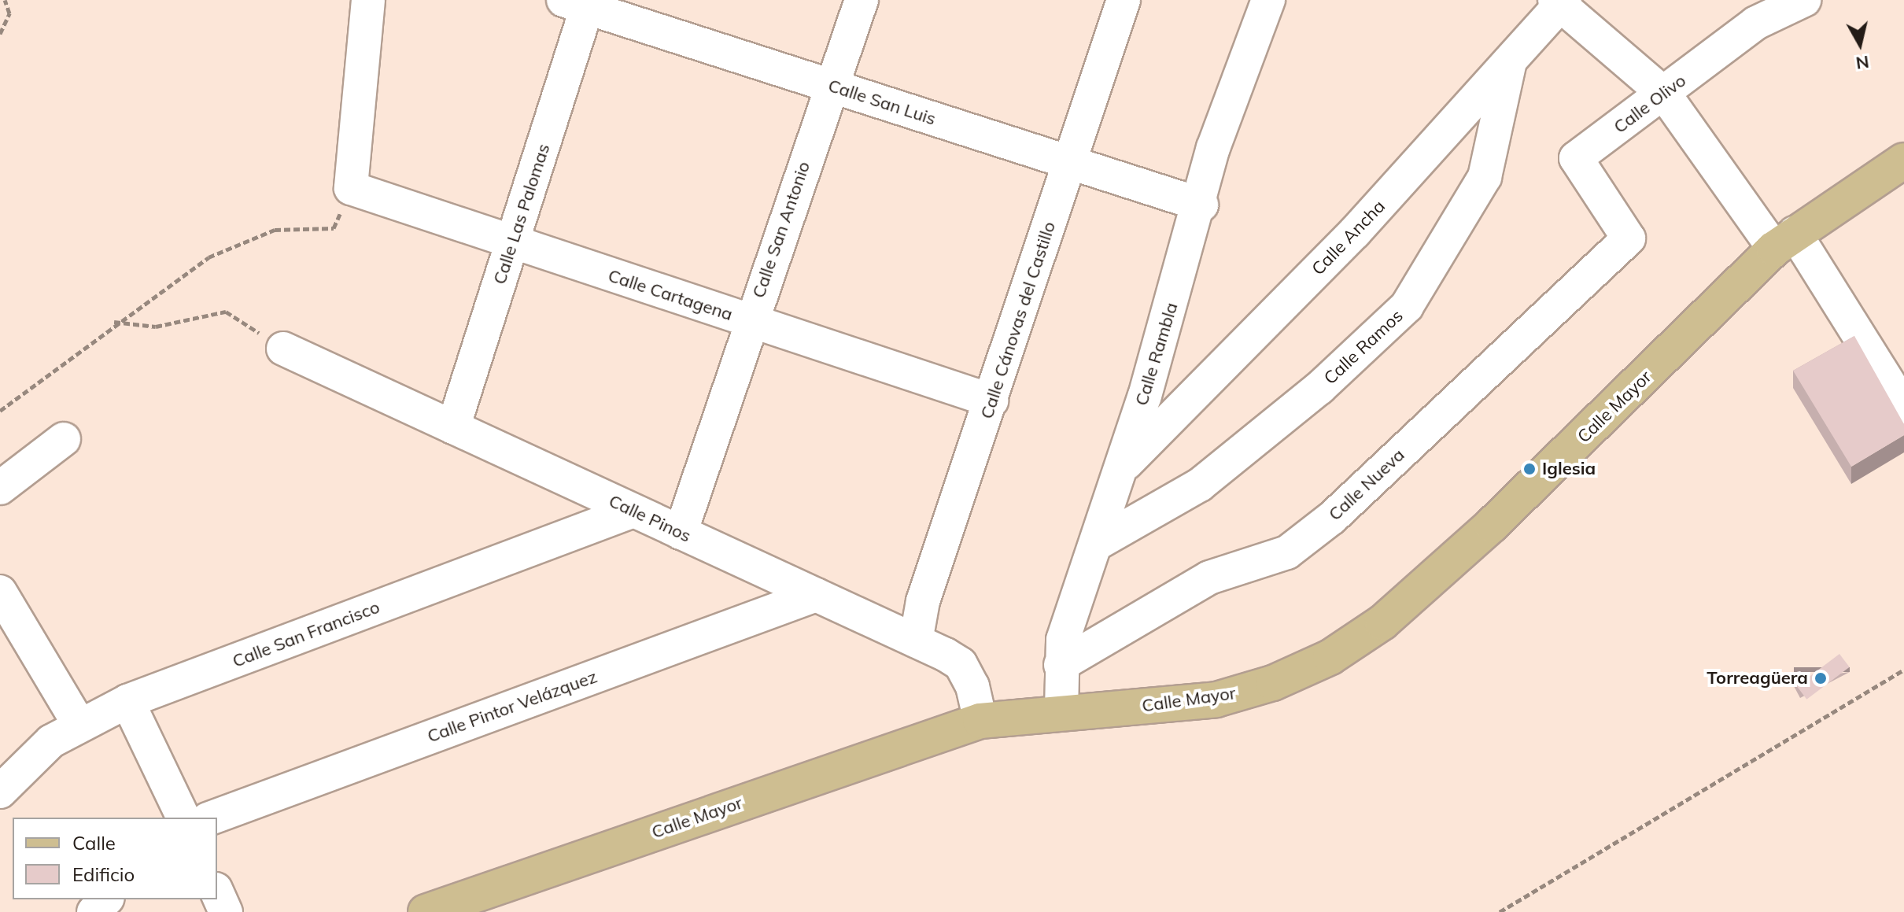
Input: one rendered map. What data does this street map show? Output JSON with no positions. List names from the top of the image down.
{
  "streets": {
    "main road": ["Calle Mayor"],
    "street": [
      "Calle San Luis",
      "Calle Olivo",
      "Calle Las Palomas",
      "Calle San Antonio",
      "Calle Ancha",
      "Calle Cartagena",
      "Calle Cánovas del Castillo",
      "Calle Ramos",
      "Calle Rambla",
      "Calle Nueva",
      "Calle Pinos",
      "Calle San Francisco",
      "Calle Pintor Velázquez"
    ]
  },
  "crossings": [
    ["Calle San Luis", "Calle Las Palomas"],
    ["Calle San Luis", "Calle San Antonio"],
    ["Calle San Luis", "Calle Cánovas del Castillo"],
    ["Calle San Luis", "Calle Rambla"],
    ["Calle Olivo", "Calle Nueva"],
    ["Calle Las Palomas", "Calle Cartagena"],
    ["Calle Las Palomas", "Calle Pinos"],
    ["Calle San Antonio", "Calle Cartagena"],
    ["Calle San Antonio", "Calle Pinos"],
    ["Calle Ancha", "Calle Ramos"],
    ["Calle Ancha", "Calle Rambla"],
    ["Calle Cartagena", "Calle Cánovas del Castillo"],
    ["Calle Cánovas del Castillo", "Calle Pinos"],
    ["Calle Ramos", "Calle Rambla"],
    ["Calle Rambla", "Calle Mayor"],
    ["Calle Rambla", "Calle Nueva"],
    ["Calle Mayor", "Calle Pinos"],
    ["Calle Pinos", "Calle San Francisco"],
    ["Calle Pinos", "Calle Pintor Velázquez"]
  ],
  "places": ["Iglesia", "Torreagüera"],
  "legend": ["Calle", "Edificio"],
  "north": "bottom"
}
